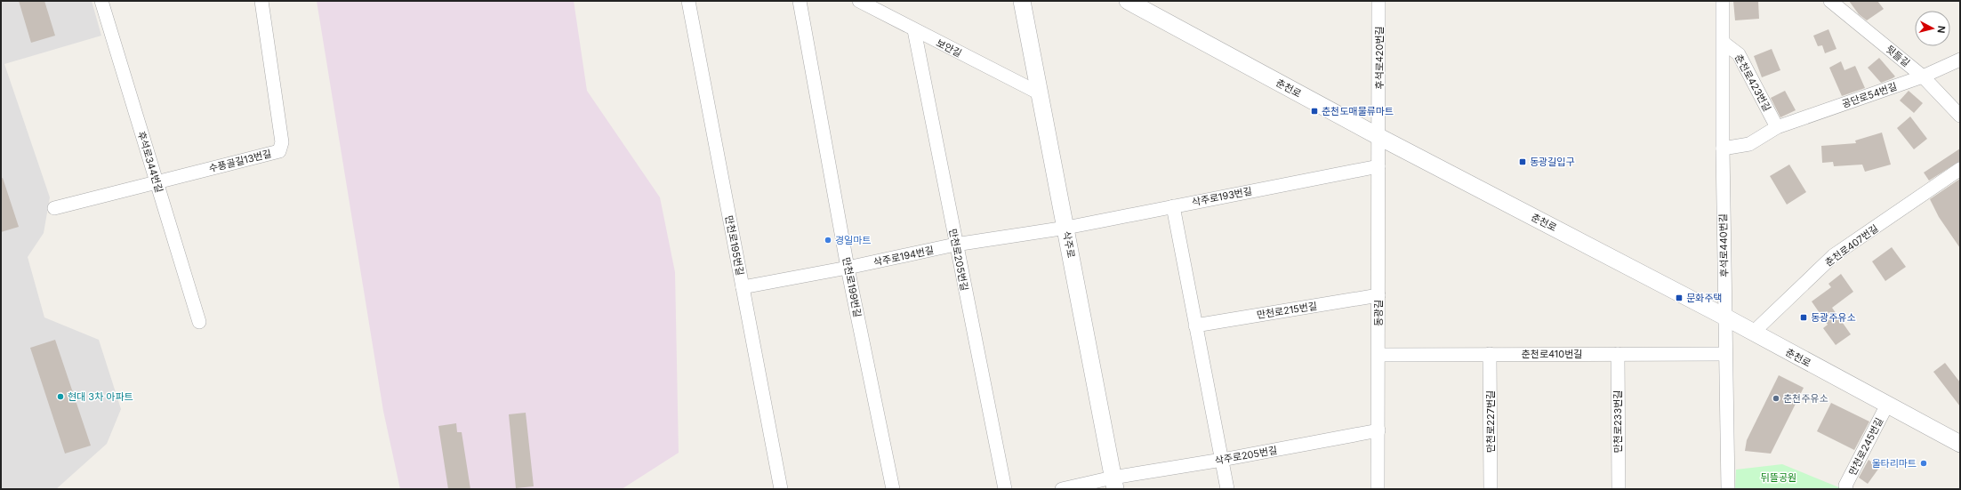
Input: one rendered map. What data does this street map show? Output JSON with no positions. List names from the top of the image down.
{
  "streets": {
    "street": [
      "보안길",
      "뒷들길",
      "후석로420번길",
      "춘천로423번길",
      "춘천로",
      "공단로54번길",
      "수풍골길13번길",
      "후석로344번길",
      "삭주로193번길",
      "삭주로",
      "만천로195번길",
      "후석로440번길",
      "춘천로407번길",
      "삭주로194번길",
      "만천로205번길",
      "만천로199번길",
      "만천로215번길",
      "동광길",
      "춘천로410번길",
      "만천로227번길",
      "만천로233번길",
      "만천로245번길",
      "삭주로205번길"
    ]
  },
  "crossings": [
    ["보안길", "삭주로"],
    ["보안길", "만천로205번길"],
    ["뒷들길", "공단로54번길"],
    ["후석로420번길", "춘천로"],
    ["후석로420번길", "동광길"],
    ["춘천로423번길", "공단로54번길"],
    ["춘천로423번길", "후석로440번길"],
    ["춘천로", "후석로440번길"],
    ["춘천로", "춘천로407번길"],
    ["춘천로", "동광길"],
    ["춘천로", "만천로245번길"],
    ["공단로54번길", "후석로440번길"],
    ["수풍골길13번길", "후석로344번길"],
    ["삭주로193번길", "삭주로"],
    ["삭주로193번길", "삭주로194번길"],
    ["삭주로193번길", "동광길"],
    ["삭주로", "삭주로194번길"],
    ["삭주로", "삭주로205번길"],
    ["만천로195번길", "삭주로194번길"],
    ["후석로440번길", "춘천로410번길"],
    ["삭주로194번길", "만천로205번길"],
    ["삭주로194번길", "만천로199번길"],
    ["만천로215번길", "동광길"],
    ["동광길", "춘천로410번길"],
    ["동광길", "삭주로205번길"],
    ["춘천로410번길", "만천로227번길"],
    ["춘천로410번길", "만천로233번길"]
  ],
  "parks": ["뒤뜰공원"],
  "places": {
    "transit": [
      "춘천도매물류마트",
      "동광길입구",
      "문화주택",
      "동광주유소"
    ],
    "other": [
      "경일마트",
      "현대 3차 아파트",
      "춘천주유소",
      "울타리마트"
    ]
  },
  "north": "right"
}
